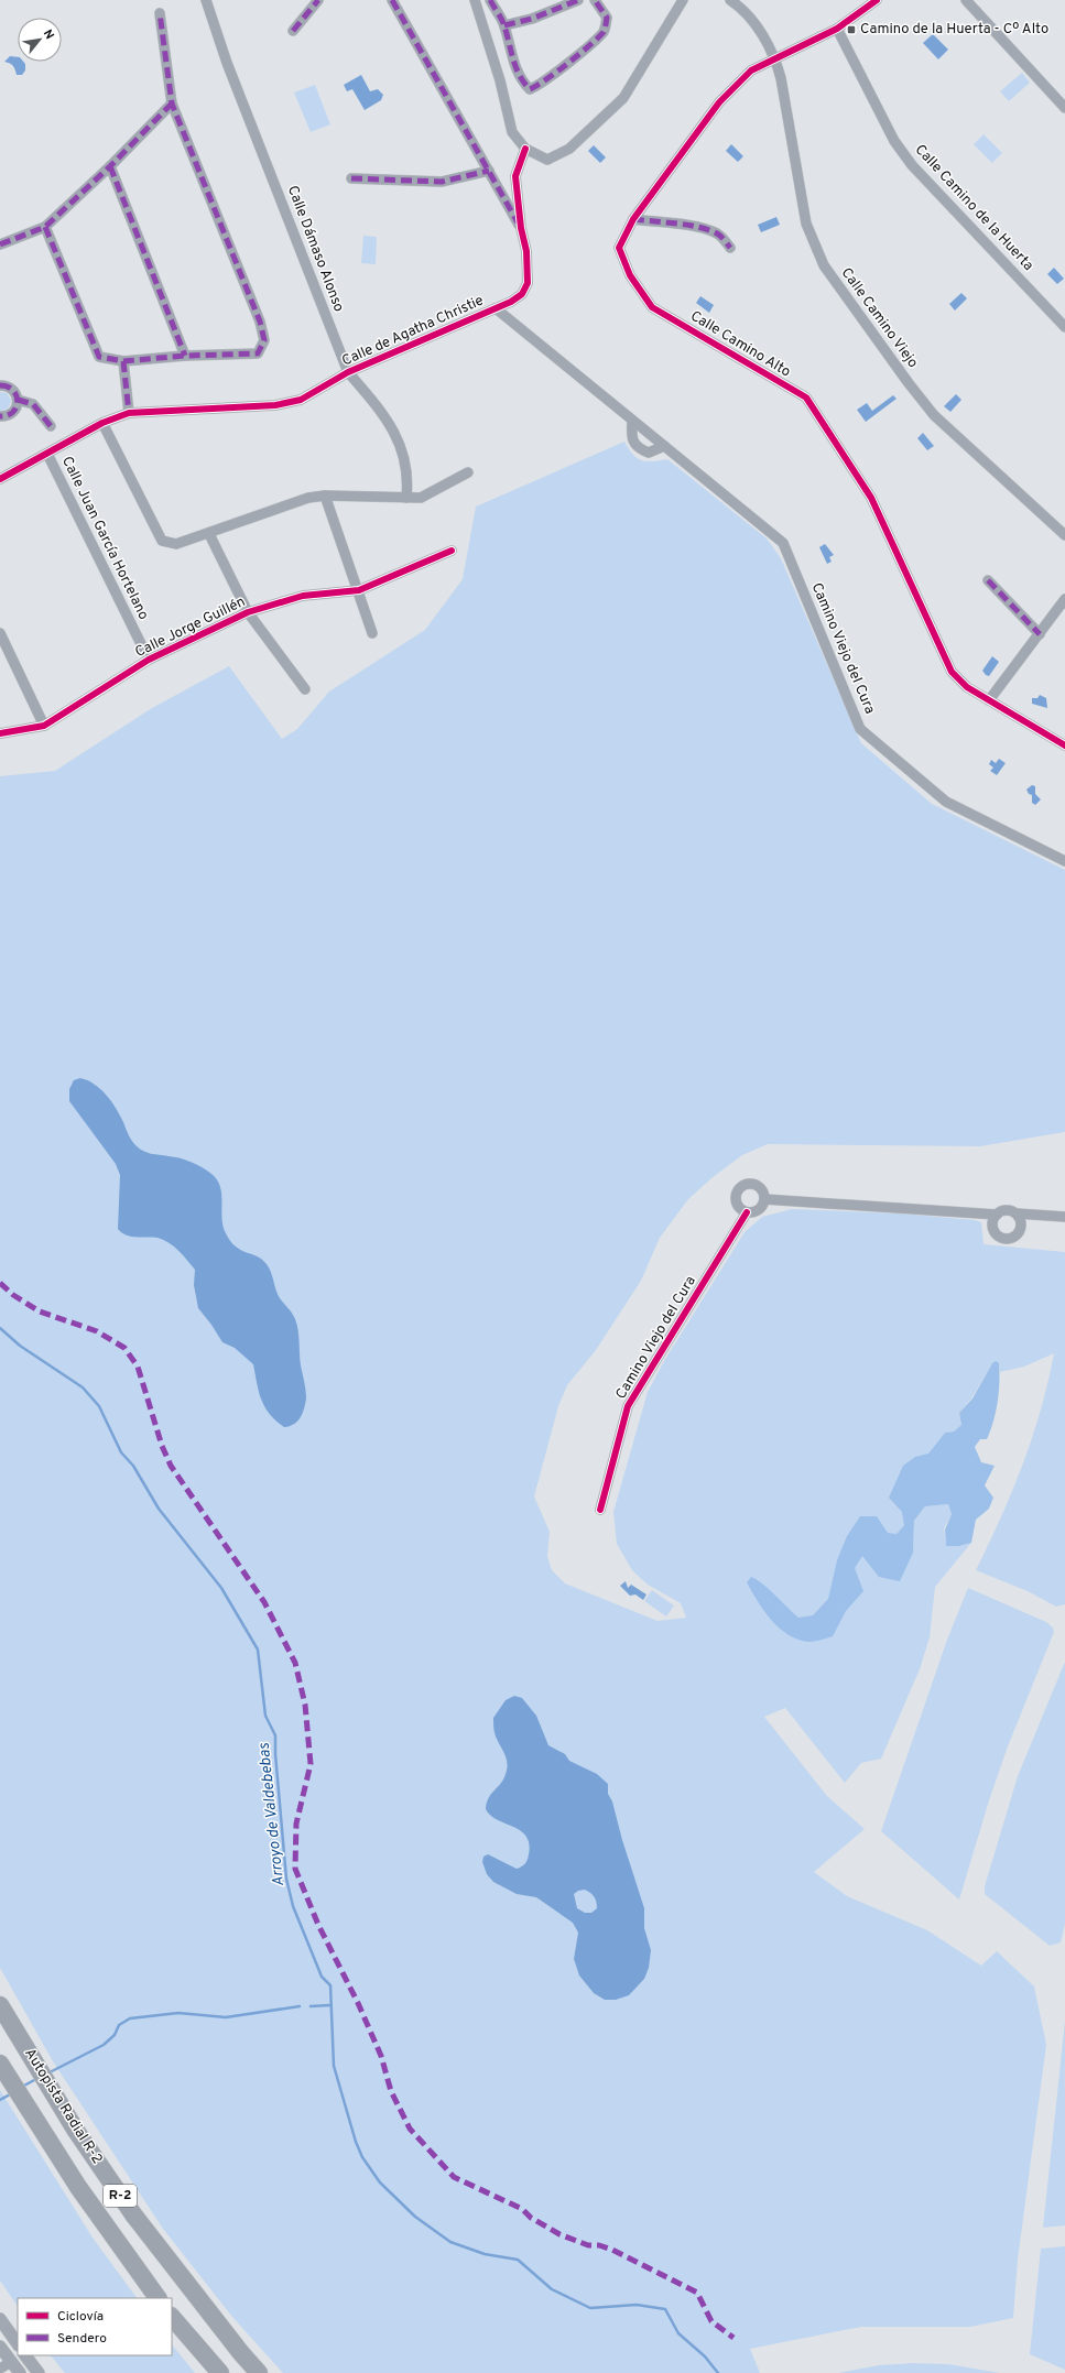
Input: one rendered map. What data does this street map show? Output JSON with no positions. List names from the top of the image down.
{
  "streets": {
    "highway": ["Autopista Radial R-2", "R-2"],
    "street": [
      "Calle Camino de la Huerta",
      "Calle Dámaso Alonso",
      "Calle Camino Viejo",
      "Calle de Agatha Christie",
      "Calle Camino Alto",
      "Calle Juan García Hortelano",
      "Calle Jorge Guillén",
      "Camino Viejo del Cura"
    ]
  },
  "crossings": [
    ["Calle Camino de la Huerta", "Calle Camino Alto"],
    ["Calle Dámaso Alonso", "Calle de Agatha Christie"],
    ["Calle Camino Viejo", "Calle Camino Alto"],
    ["Calle de Agatha Christie", "Calle Juan García Hortelano"],
    ["Calle de Agatha Christie", "Camino Viejo del Cura"],
    ["Calle Juan García Hortelano", "Calle Jorge Guillén"]
  ],
  "water": ["Arroyo de Valdebebas"],
  "places": {
    "transit": ["Camino de la Huerta - Cº Alto"]
  },
  "legend": ["Ciclovía", "Sendero"],
  "north": "top right"
}
